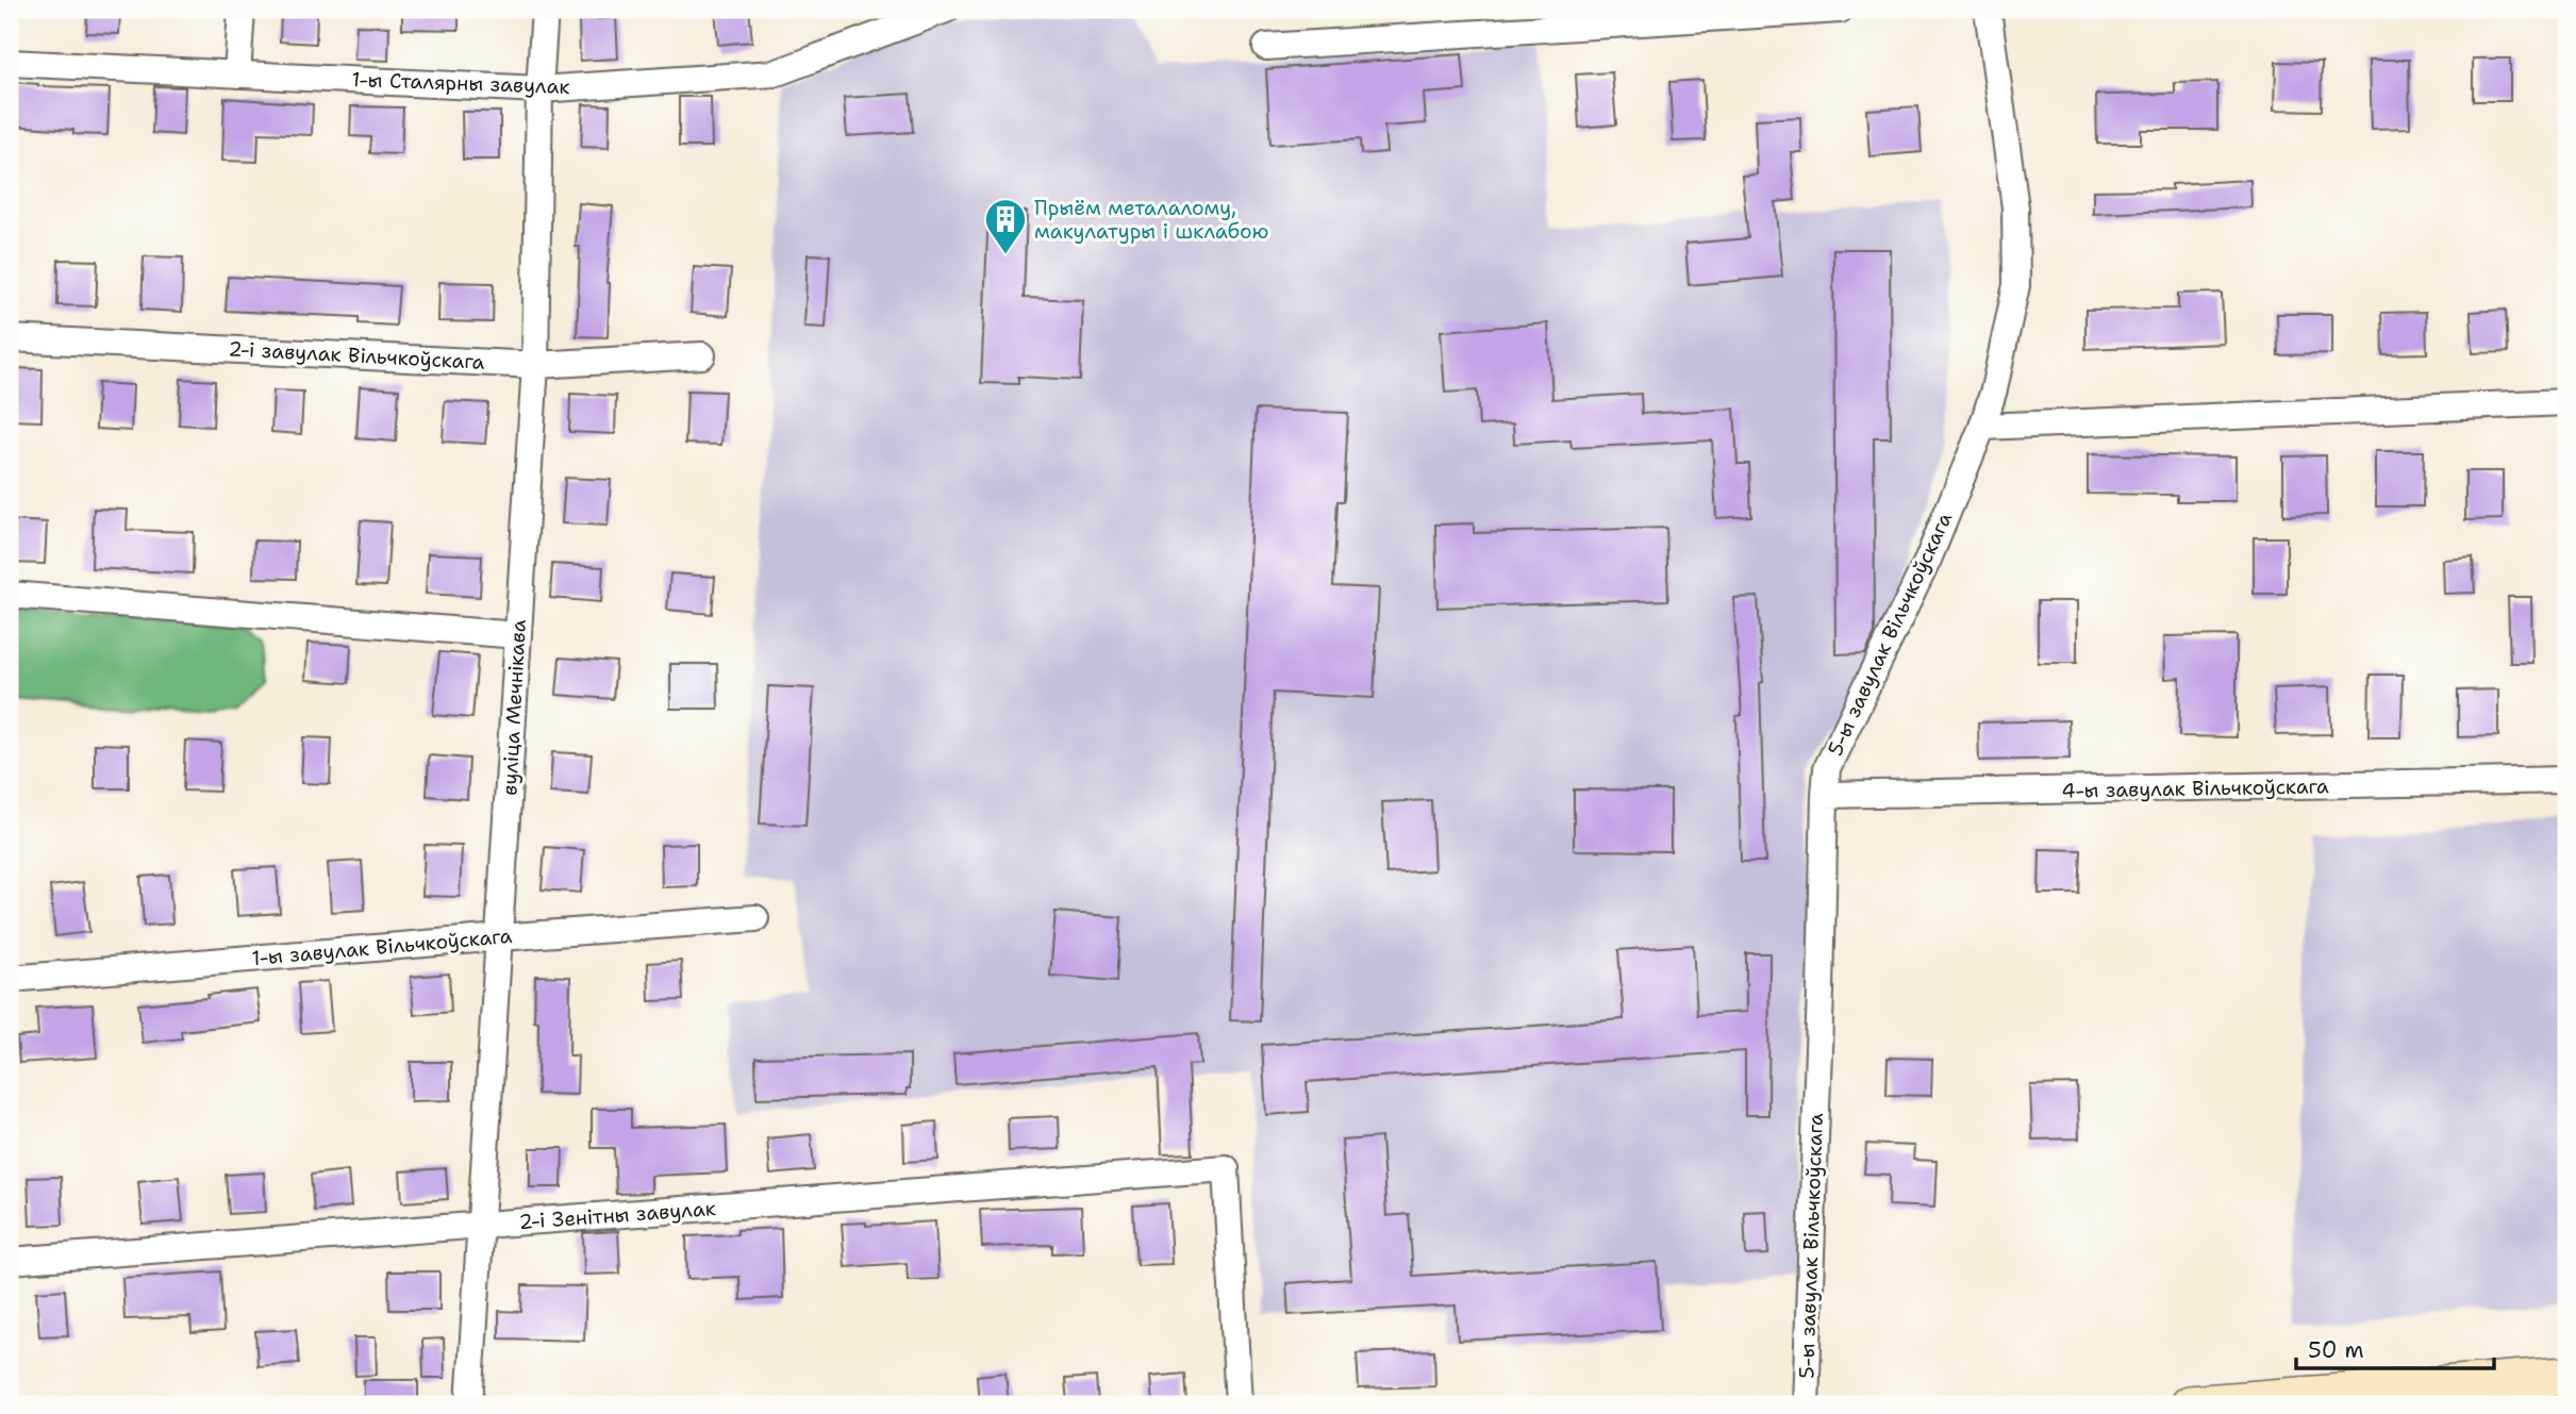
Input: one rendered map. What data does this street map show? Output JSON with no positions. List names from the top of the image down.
{
  "streets": {
    "street": [
      "1-ы Сталярны завулак",
      "2-і завулак Вільчкоўскага",
      "5-ы завулак Вільчкоўскага",
      "вуліца Мечнікава",
      "4-ы завулак Вільчкоўскага",
      "1-ы завулак Вільчкоўскага",
      "2-і Зенітны завулак"
    ]
  },
  "crossings": [
    ["1-ы Сталярны завулак", "вуліца Мечнікава"],
    ["2-і завулак Вільчкоўскага", "вуліца Мечнікава"],
    ["5-ы завулак Вільчкоўскага", "4-ы завулак Вільчкоўскага"],
    ["вуліца Мечнікава", "1-ы завулак Вільчкоўскага"],
    ["вуліца Мечнікава", "2-і Зенітны завулак"]
  ],
  "places": {
    "building": ["Прыём металалому, макулатуры і шклабою"]
  },
  "scale_bar": "50 m"
}
